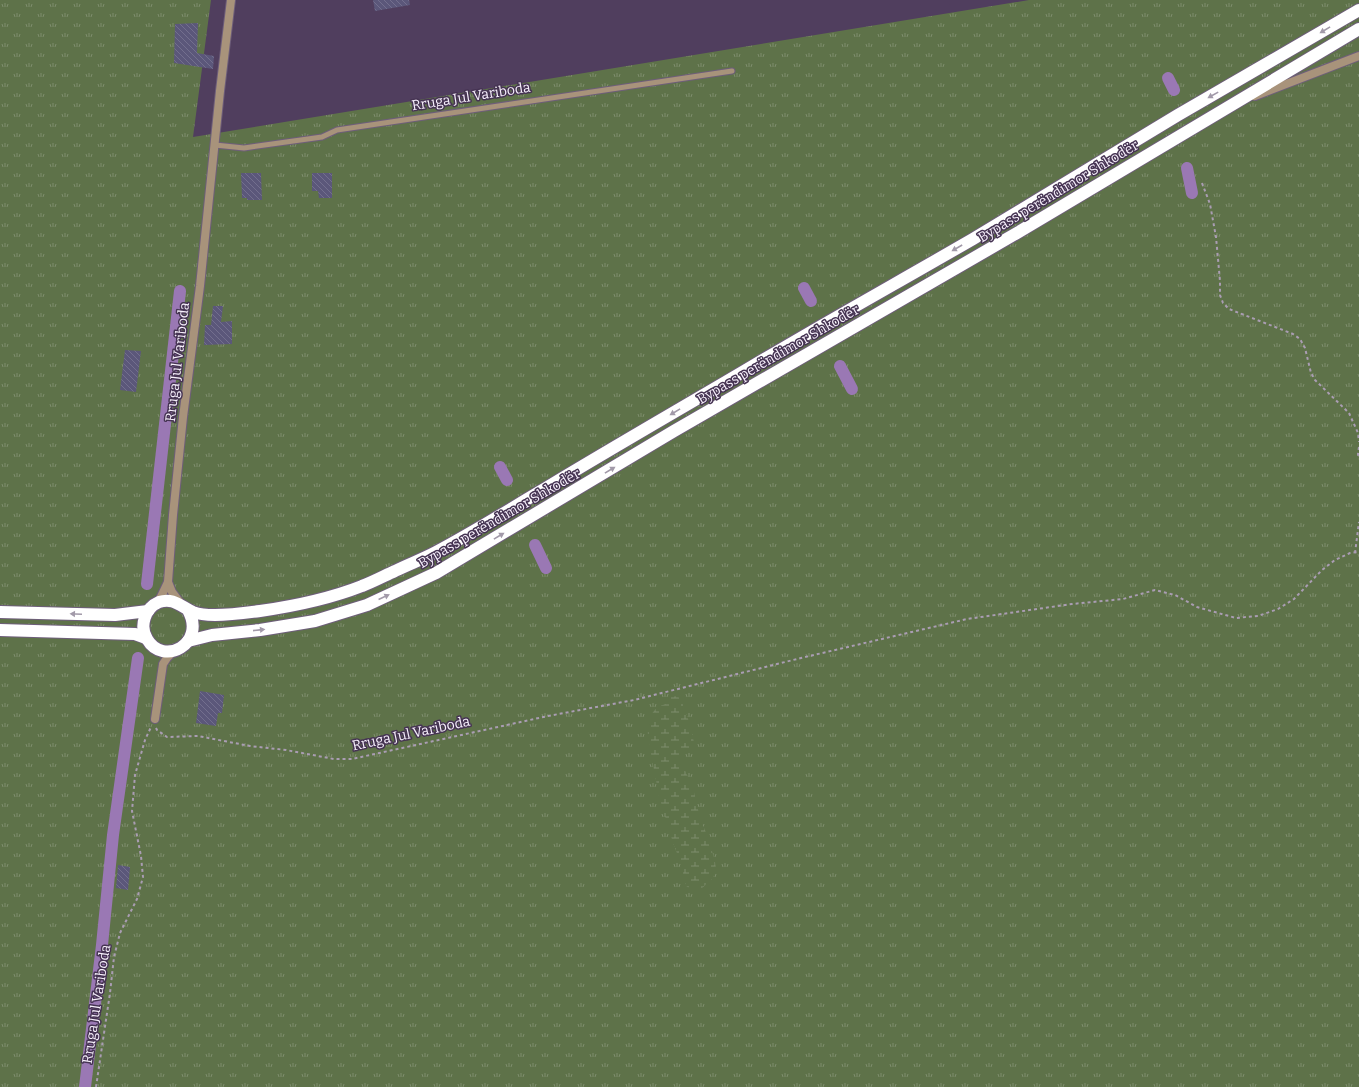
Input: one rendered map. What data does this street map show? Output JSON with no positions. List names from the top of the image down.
{
  "streets": {
    "highway": ["Bypass perëndimor Shkodër"],
    "street": ["Rruga Jul Variboda"]
  },
  "crossings": [
    ["Rruga Jul Variboda", "Bypass perëndimor Shkodër"]
  ]
}
